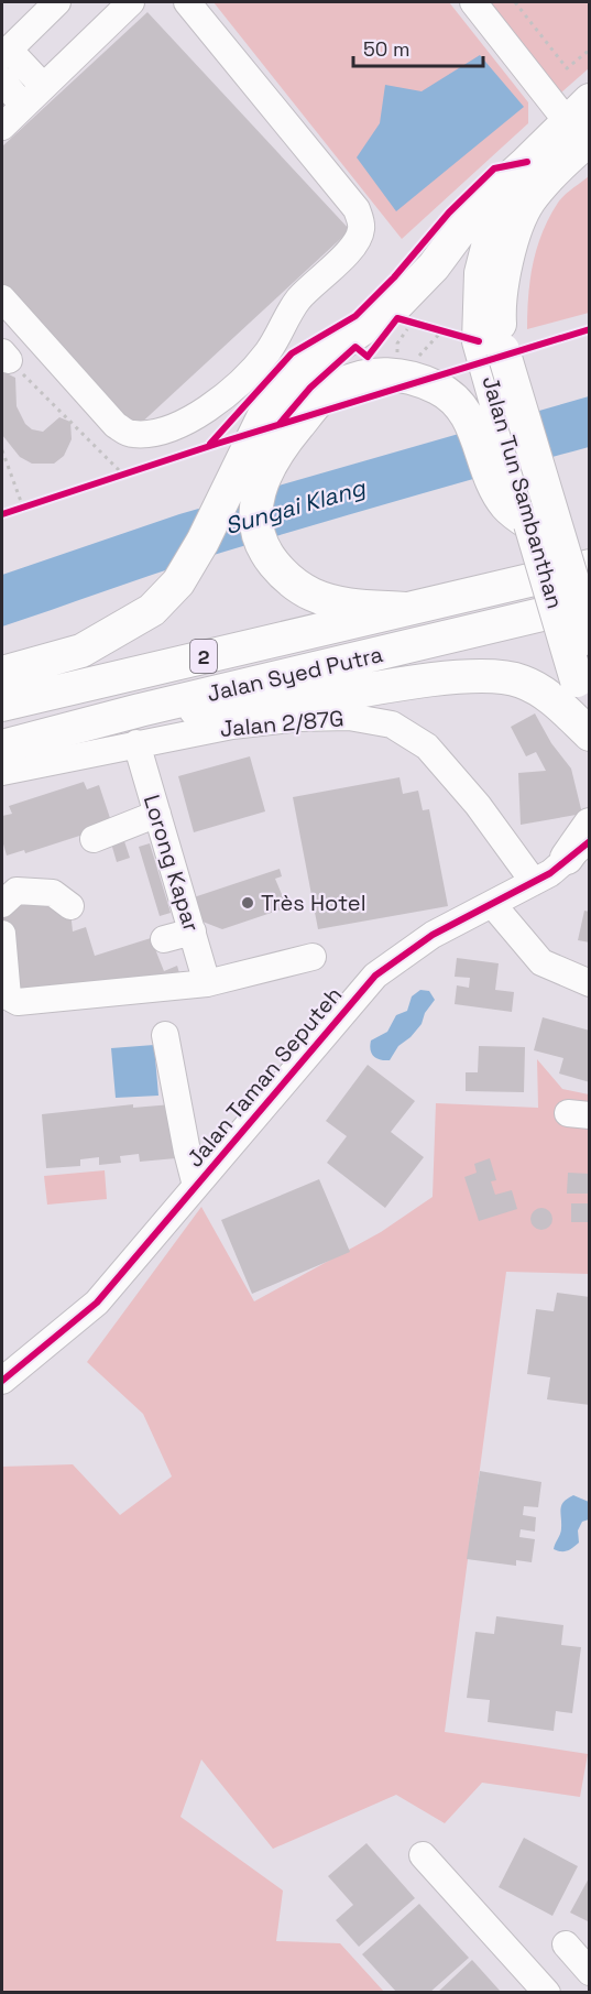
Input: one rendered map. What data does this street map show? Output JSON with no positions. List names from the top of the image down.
{
  "streets": {
    "main road": ["Jalan Tun Sambanthan", "2", "Jalan Syed Putra"],
    "street": ["Jalan 2/87G", "Lorong Kapar", "Jalan Taman Seputeh"]
  },
  "crossings": [
    ["Jalan 2/87G", "Lorong Kapar"],
    ["Jalan 2/87G", "Jalan Taman Seputeh"]
  ],
  "water": ["Sungai Klang"],
  "places": ["Très Hotel"],
  "scale_bar": "50 m"
}
